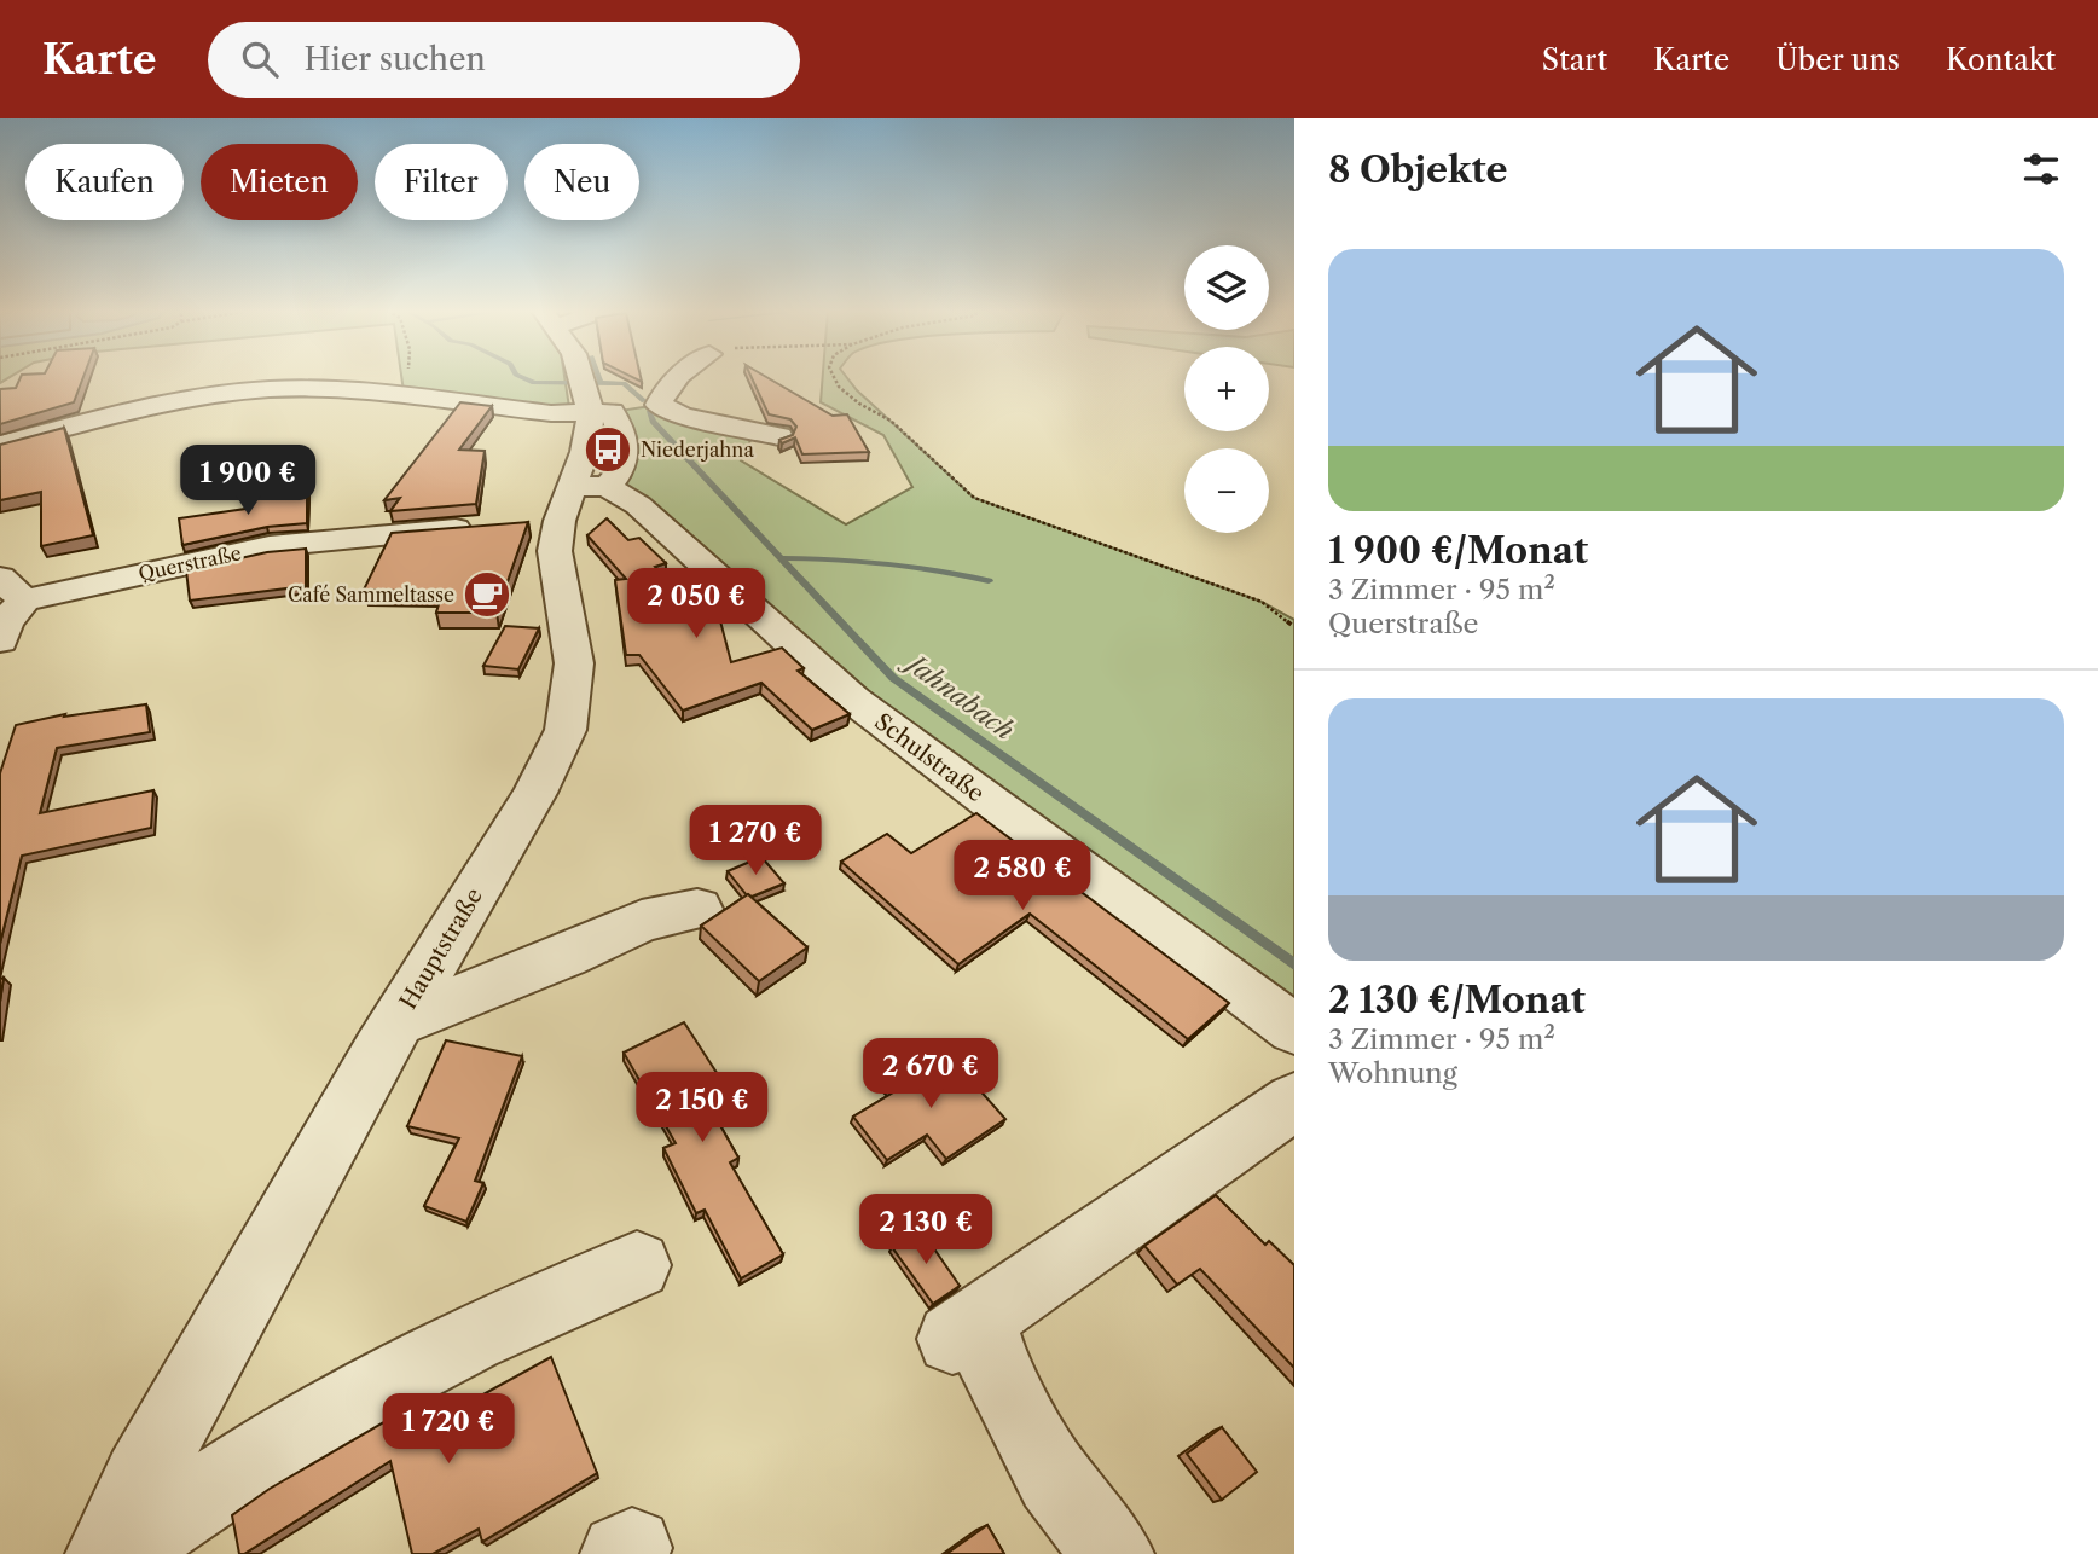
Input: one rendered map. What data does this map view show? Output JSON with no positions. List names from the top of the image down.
{
  "streets": {
    "street": ["Querstraße", "Schulstraße", "Hauptstraße"]
  },
  "crossings": [
    ["Schulstraße", "Hauptstraße"]
  ],
  "water": ["Jahnabach"],
  "places": {
    "bus stop": ["Niederjahna"],
    "cafe": ["Café Sammeltasse"]
  },
  "page": {
    "header": "Karte",
    "search": "Hier suchen",
    "nav": [
      "Start",
      "Karte",
      "Über uns",
      "Kontakt"
    ],
    "heading": "8 Objekte",
    "chip": [
      "Kaufen",
      "Mieten",
      "Filter",
      "Neu"
    ],
    "list": [
      {
        "name": "1 900 €/Monat",
        "note": "3 Zimmer · 95 m² · Querstraße"
      },
      {
        "name": "2 130 €/Monat",
        "note": "3 Zimmer · 95 m² · Wohnung"
      }
    ],
    "map_buttons": ["+", "−"],
    "price": [
      "1 900 €",
      "2 050 €",
      "1 270 €",
      "2 580 €",
      "2 670 €",
      "2 150 €",
      "2 130 €",
      "1 720 €"
    ]
  }
}
